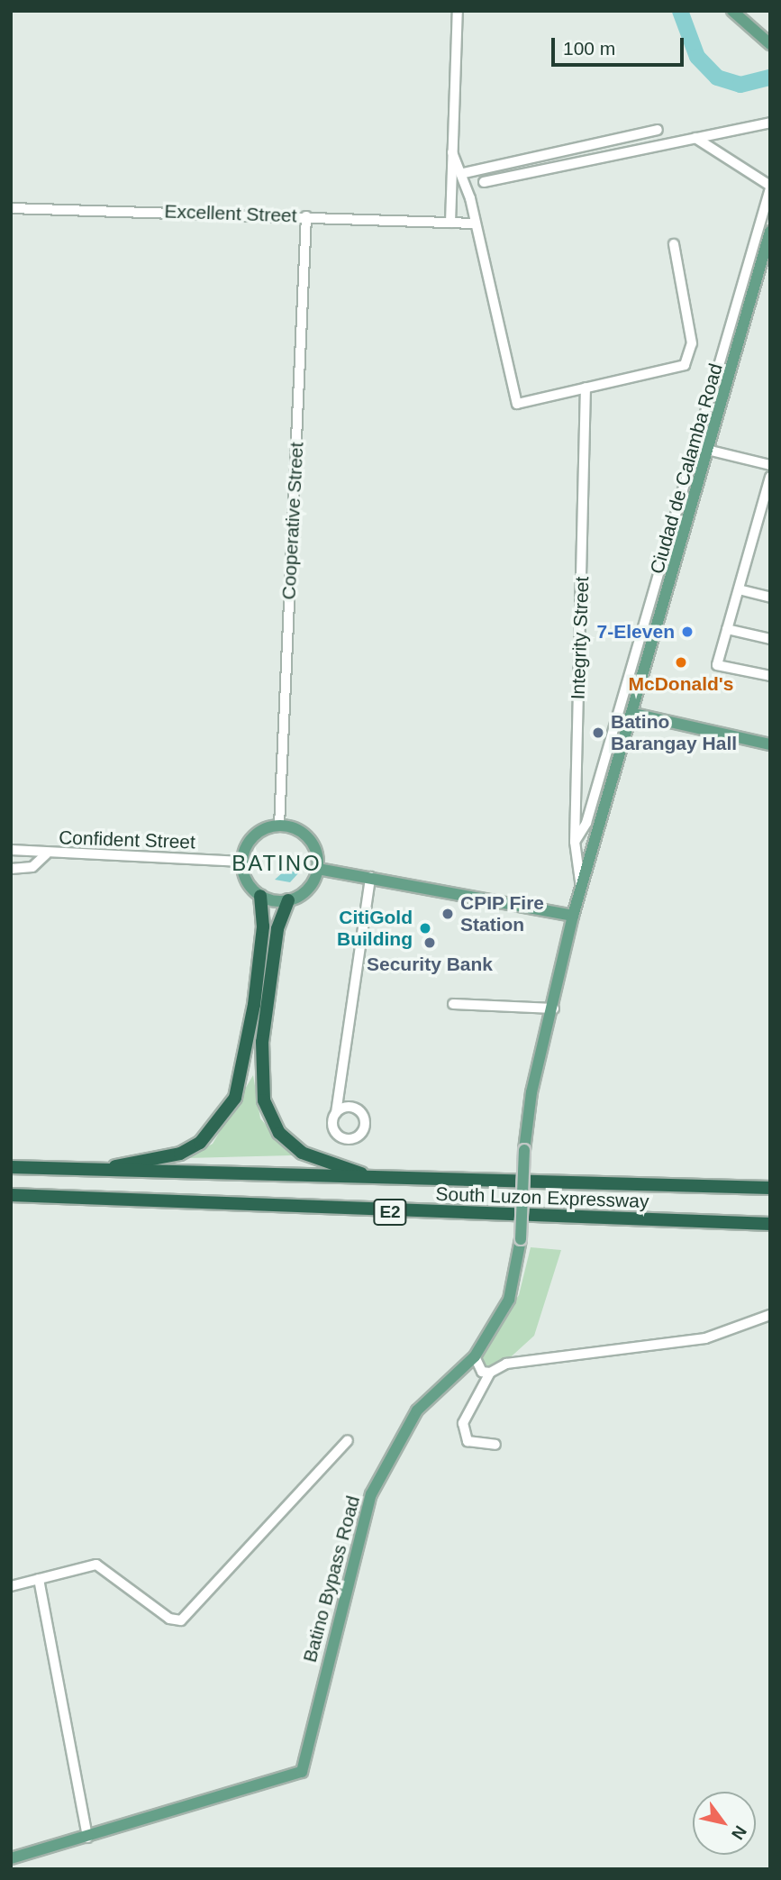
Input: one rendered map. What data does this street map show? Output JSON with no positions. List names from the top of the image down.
{
  "streets": {
    "highway": ["South Luzon Expressway", "E2"],
    "main road": ["Ciudad de Calamba Road", "Batino Bypass Road"],
    "street": [
      "Excellent Street",
      "Cooperative Street",
      "Integrity Street",
      "Confident Street"
    ]
  },
  "crossings": [
    ["Excellent Street", "Cooperative Street"],
    ["Ciudad de Calamba Road", "Integrity Street"],
    ["Ciudad de Calamba Road", "Batino Bypass Road"],
    ["Cooperative Street", "Confident Street"],
    ["Integrity Street", "Batino Bypass Road"]
  ],
  "districts": ["BATINO"],
  "places": [
    "7-Eleven",
    "McDonald's",
    "Batino Barangay Hall",
    "CPIP Fire Station",
    "CitiGold Building",
    "Security Bank"
  ],
  "scale_bar": "100 m",
  "north": "bottom right"
}
